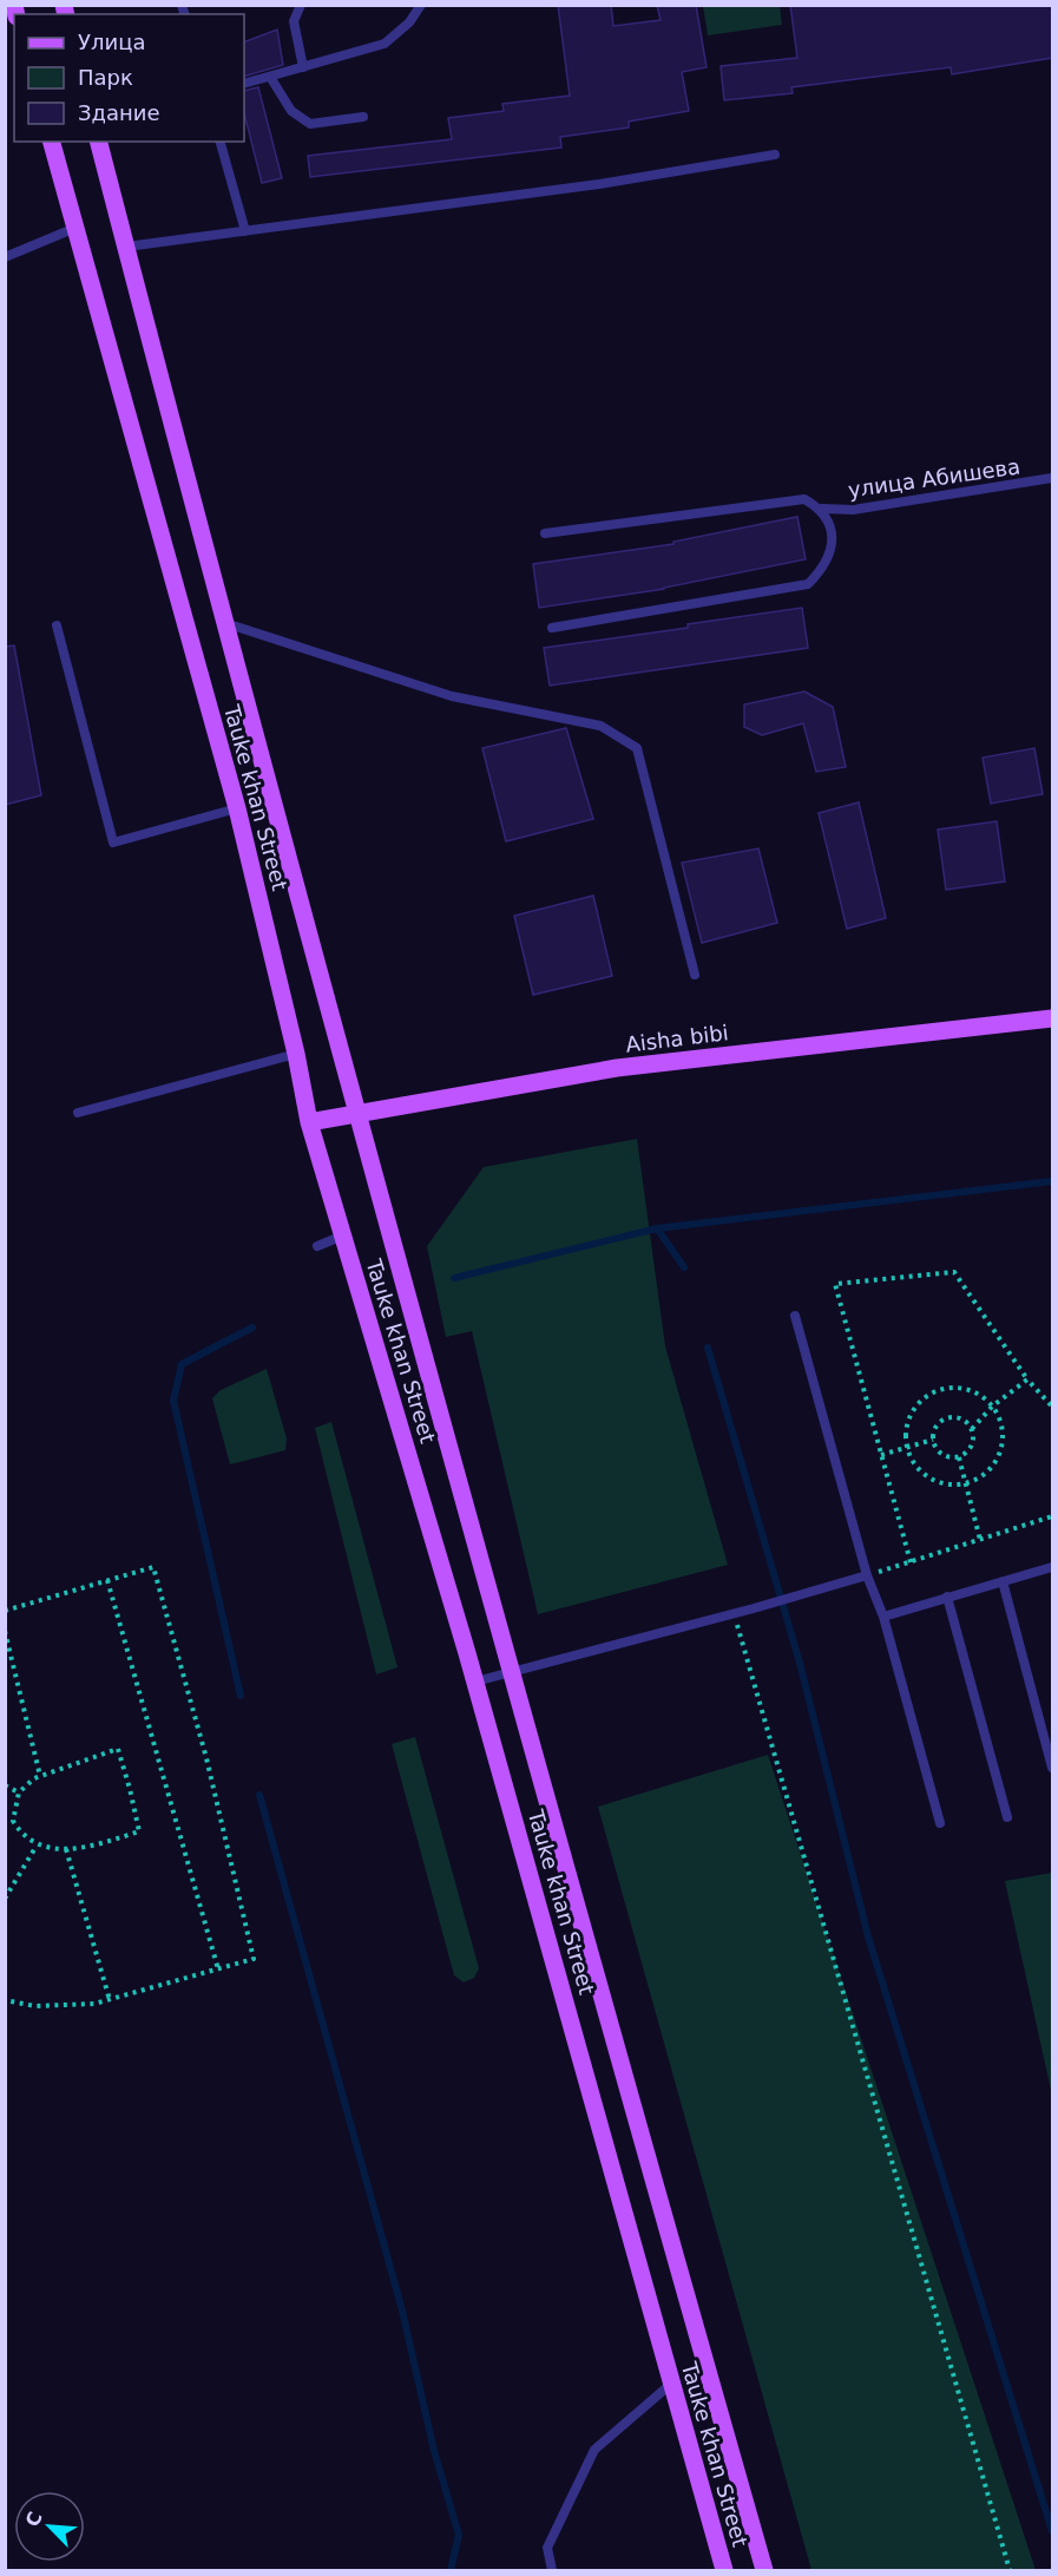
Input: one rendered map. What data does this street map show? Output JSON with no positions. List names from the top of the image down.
{
  "streets": {
    "main road": ["Tauke khan Street", "Aisha bibi"],
    "lane": ["улица Абишева"]
  },
  "crossings": [
    ["Tauke khan Street", "Aisha bibi"]
  ],
  "legend": ["Улица", "Парк", "Здание"],
  "north": "top left"
}
